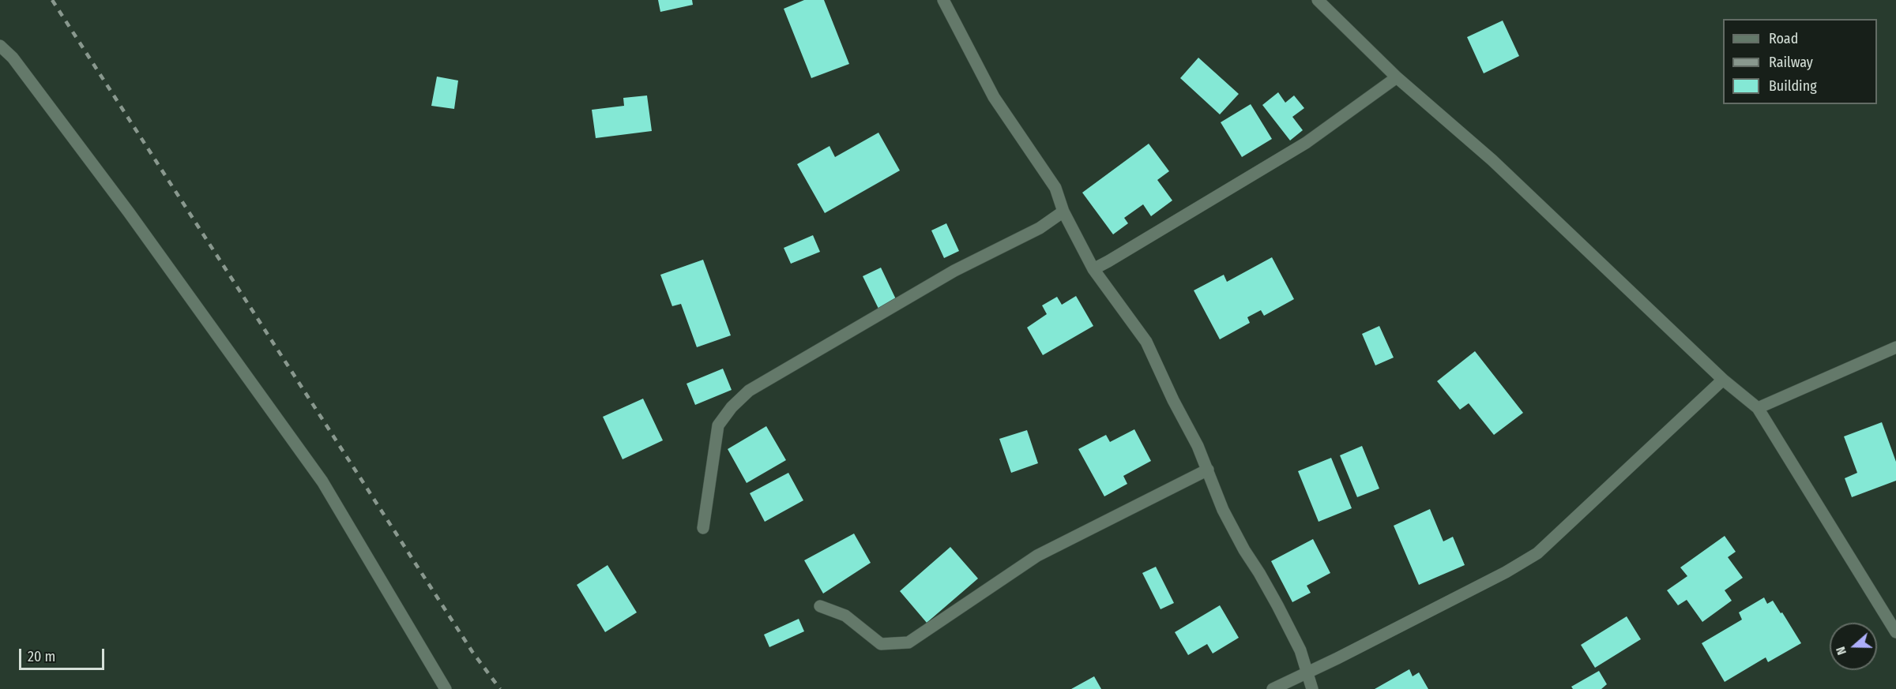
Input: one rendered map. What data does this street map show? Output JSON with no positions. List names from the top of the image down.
{
  "legend": ["Road", "Railway", "Building"],
  "scale_bar": "20 m",
  "north": "left"
}
